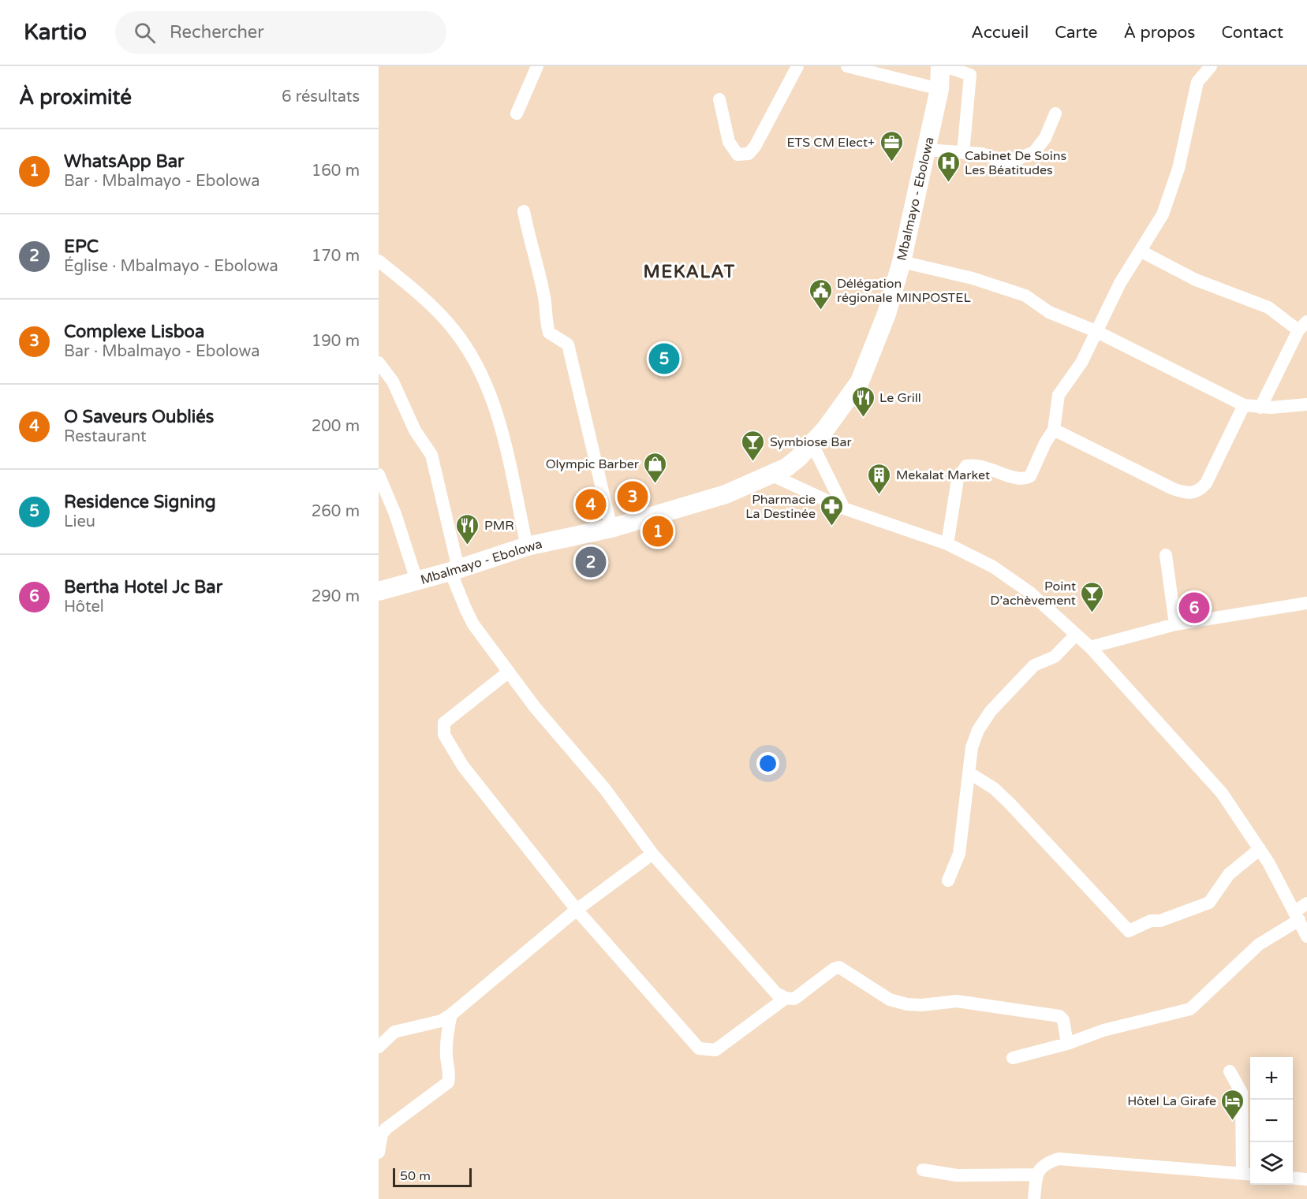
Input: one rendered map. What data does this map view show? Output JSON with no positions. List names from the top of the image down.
{
  "streets": {
    "highway": ["Mbalmayo - Ebolowa"]
  },
  "districts": ["MEKALAT"],
  "places": {
    "office": ["ETS CM Elect+"],
    "hospital": ["Cabinet De Soins Les Béatitudes"],
    "public building": ["Délégation régionale MINPOSTEL"],
    "restaurant": ["Le Grill", "PMR"],
    "bar": ["Symbiose Bar", "Point D’achèvement"],
    "shop": ["Olympic Barber"],
    "building": ["Mekalat Market"],
    "pharmacy": ["Pharmacie La Destinée"],
    "hotel": ["Hôtel La Girafe"]
  },
  "scale_bar": "50 m",
  "page": {
    "header": "Kartio",
    "search": "Rechercher",
    "nav": [
      "Accueil",
      "Carte",
      "À propos",
      "Contact"
    ],
    "heading": ["À proximité", "6 résultats"],
    "list": [
      {
        "mark": "1",
        "name": "WhatsApp Bar",
        "note": "Bar · Mbalmayo - Ebolowa",
        "value": "160 m"
      },
      {
        "mark": "2",
        "name": "EPC",
        "note": "Église · Mbalmayo - Ebolowa",
        "value": "170 m"
      },
      {
        "mark": "3",
        "name": "Complexe Lisboa",
        "note": "Bar · Mbalmayo - Ebolowa",
        "value": "190 m"
      },
      {
        "mark": "4",
        "name": "O Saveurs Oubliés",
        "note": "Restaurant",
        "value": "200 m"
      },
      {
        "mark": "5",
        "name": "Residence Signing",
        "note": "Lieu",
        "value": "260 m"
      },
      {
        "mark": "6",
        "name": "Bertha Hotel Jc Bar",
        "note": "Hôtel",
        "value": "290 m"
      }
    ],
    "pins": [
      "5",
      "3",
      "4",
      "1",
      "2",
      "6"
    ],
    "map_buttons": ["+", "−"],
    "scale": "50 m"
  }
}
